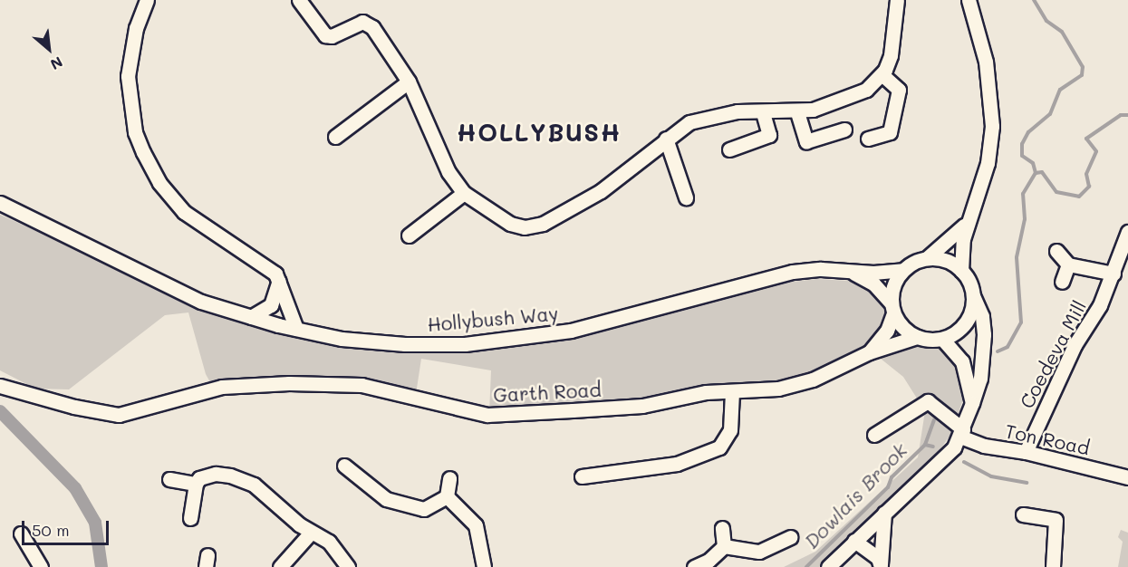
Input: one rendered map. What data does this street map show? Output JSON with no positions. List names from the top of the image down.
{
  "streets": {
    "street": [
      "Hollybush Way",
      "Coedeva Mill",
      "Garth Road",
      "Ton Road"
    ]
  },
  "crossings": [
    ["Hollybush Way", "Garth Road"],
    ["Hollybush Way", "Ton Road"],
    ["Coedeva Mill", "Ton Road"]
  ],
  "districts": ["HOLLYBUSH"],
  "water": ["Dowlais Brook"],
  "scale_bar": "50 m",
  "north": "bottom right"
}
